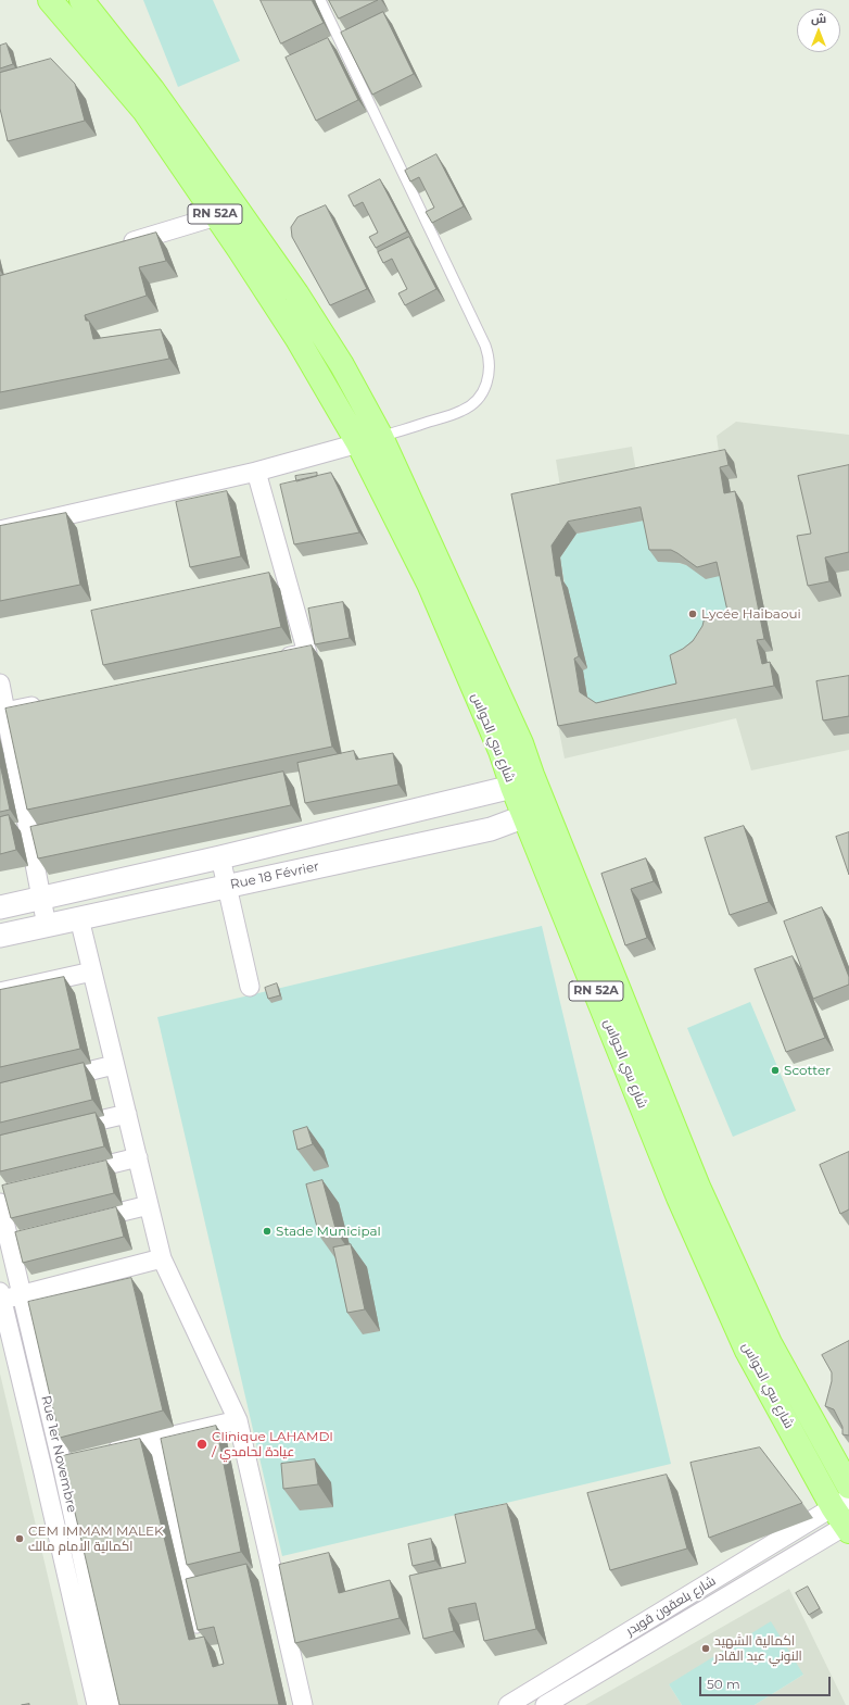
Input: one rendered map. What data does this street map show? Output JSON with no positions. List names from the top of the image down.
{
  "streets": {
    "main road": ["RN 52A", "شارع سي الحواس"],
    "street": ["Rue 18 Février", "Rue 1er Novembre", "شارع بلعقون قويدر"]
  },
  "crossings": [
    ["RN 52A", "شارع سي الحواس"],
    ["شارع سي الحواس", "Rue 18 Février"],
    ["شارع سي الحواس", "شارع بلعقون قويدر"]
  ],
  "places": [
    "Lycée Haibaoui",
    "Scotter",
    "Stade Municipal",
    "Clinique LAHAMDI / عيادة لحامدي",
    "CEM IMMAM MALEK اكمالية الامام مالك",
    "اكمالية الشهيد النوني عبد القادر"
  ],
  "scale_bar": "50 m",
  "north": "top"
}
